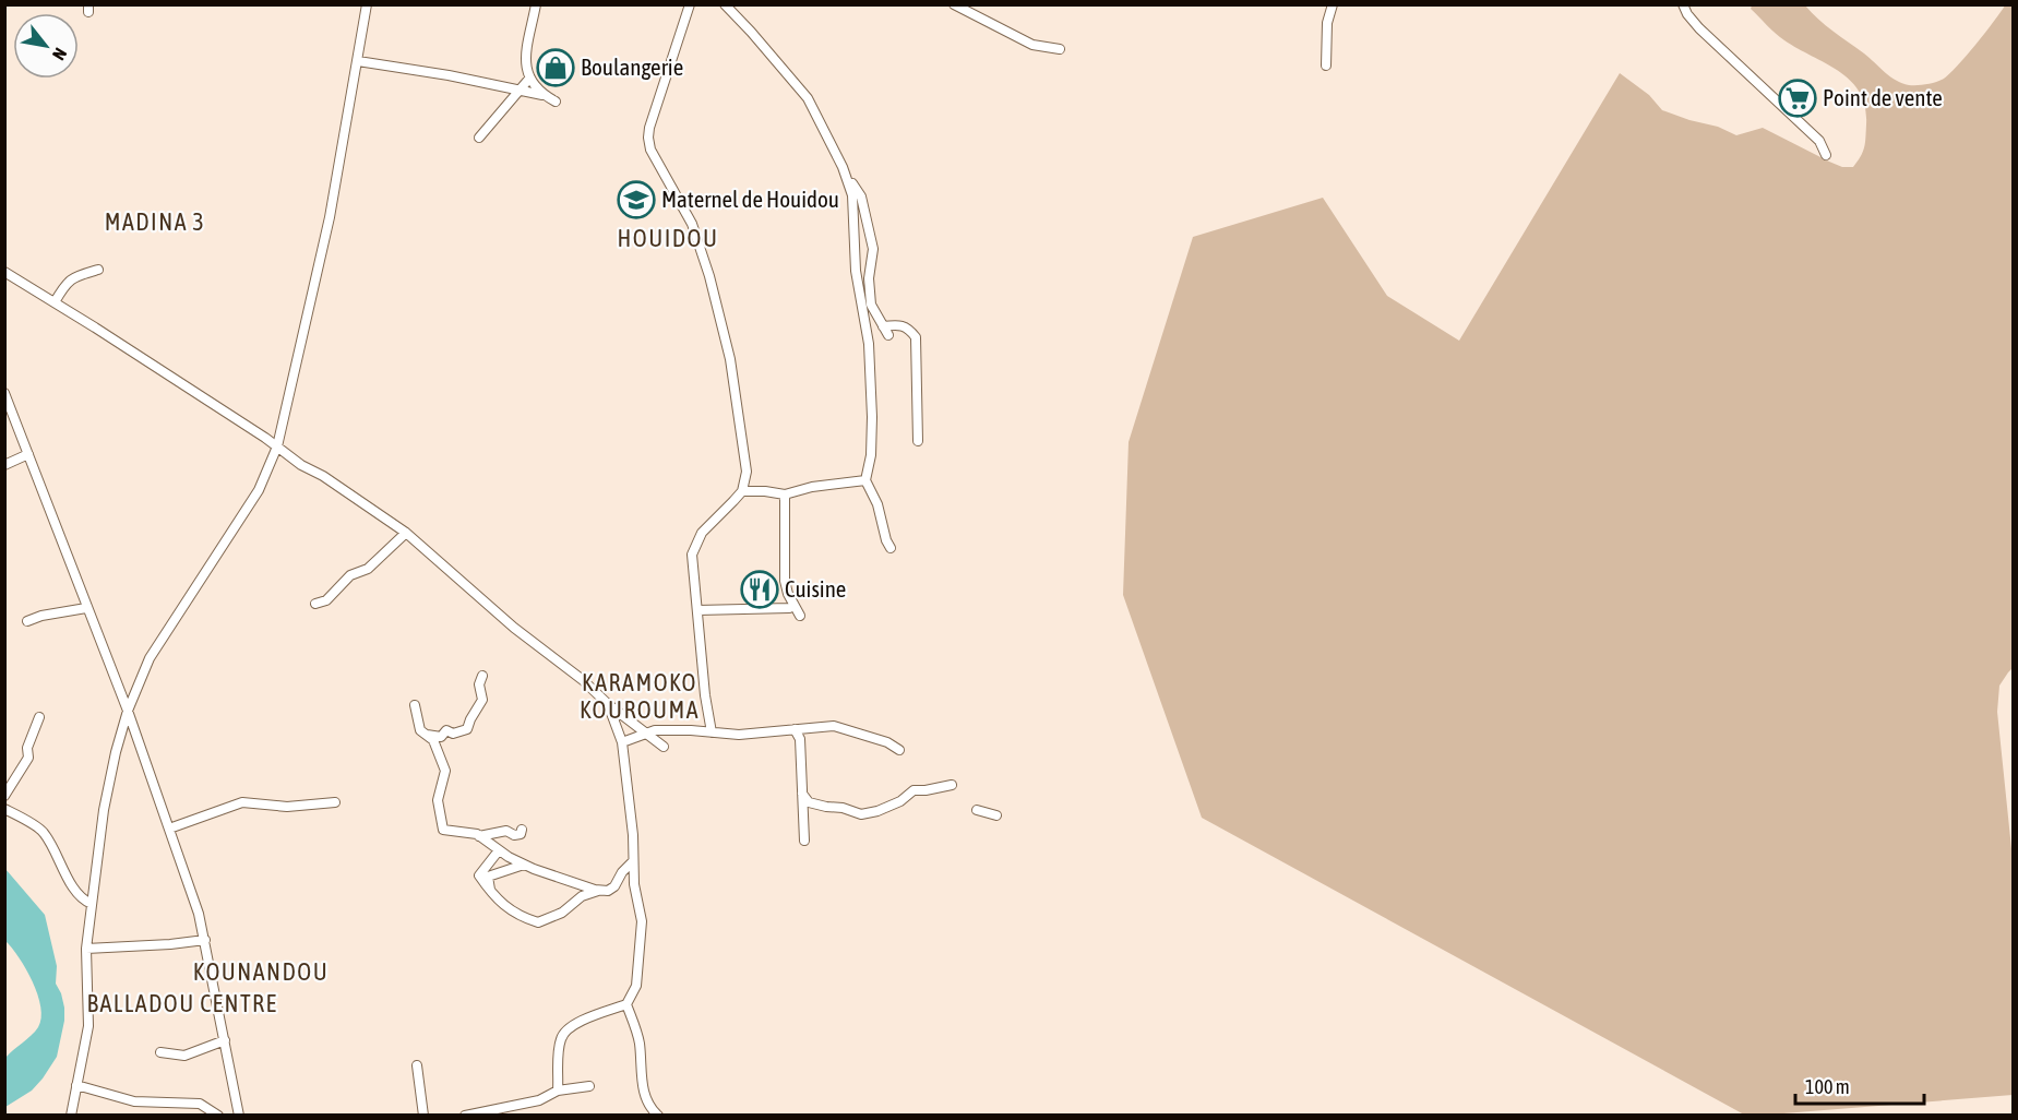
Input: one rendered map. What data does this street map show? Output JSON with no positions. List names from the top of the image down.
{
  "districts": [
    "MADINA 3",
    "HOUIDOU",
    "KARAMOKO KOUROUMA",
    "KOUNANDOU",
    "BALLADOU CENTRE"
  ],
  "places": {
    "shop": ["Boulangerie"],
    "supermarket": ["Point de vente"],
    "school or university": ["Maternel de Houidou"],
    "restaurant": ["Cuisine"]
  },
  "scale_bar": "100 m",
  "north": "bottom right"
}
